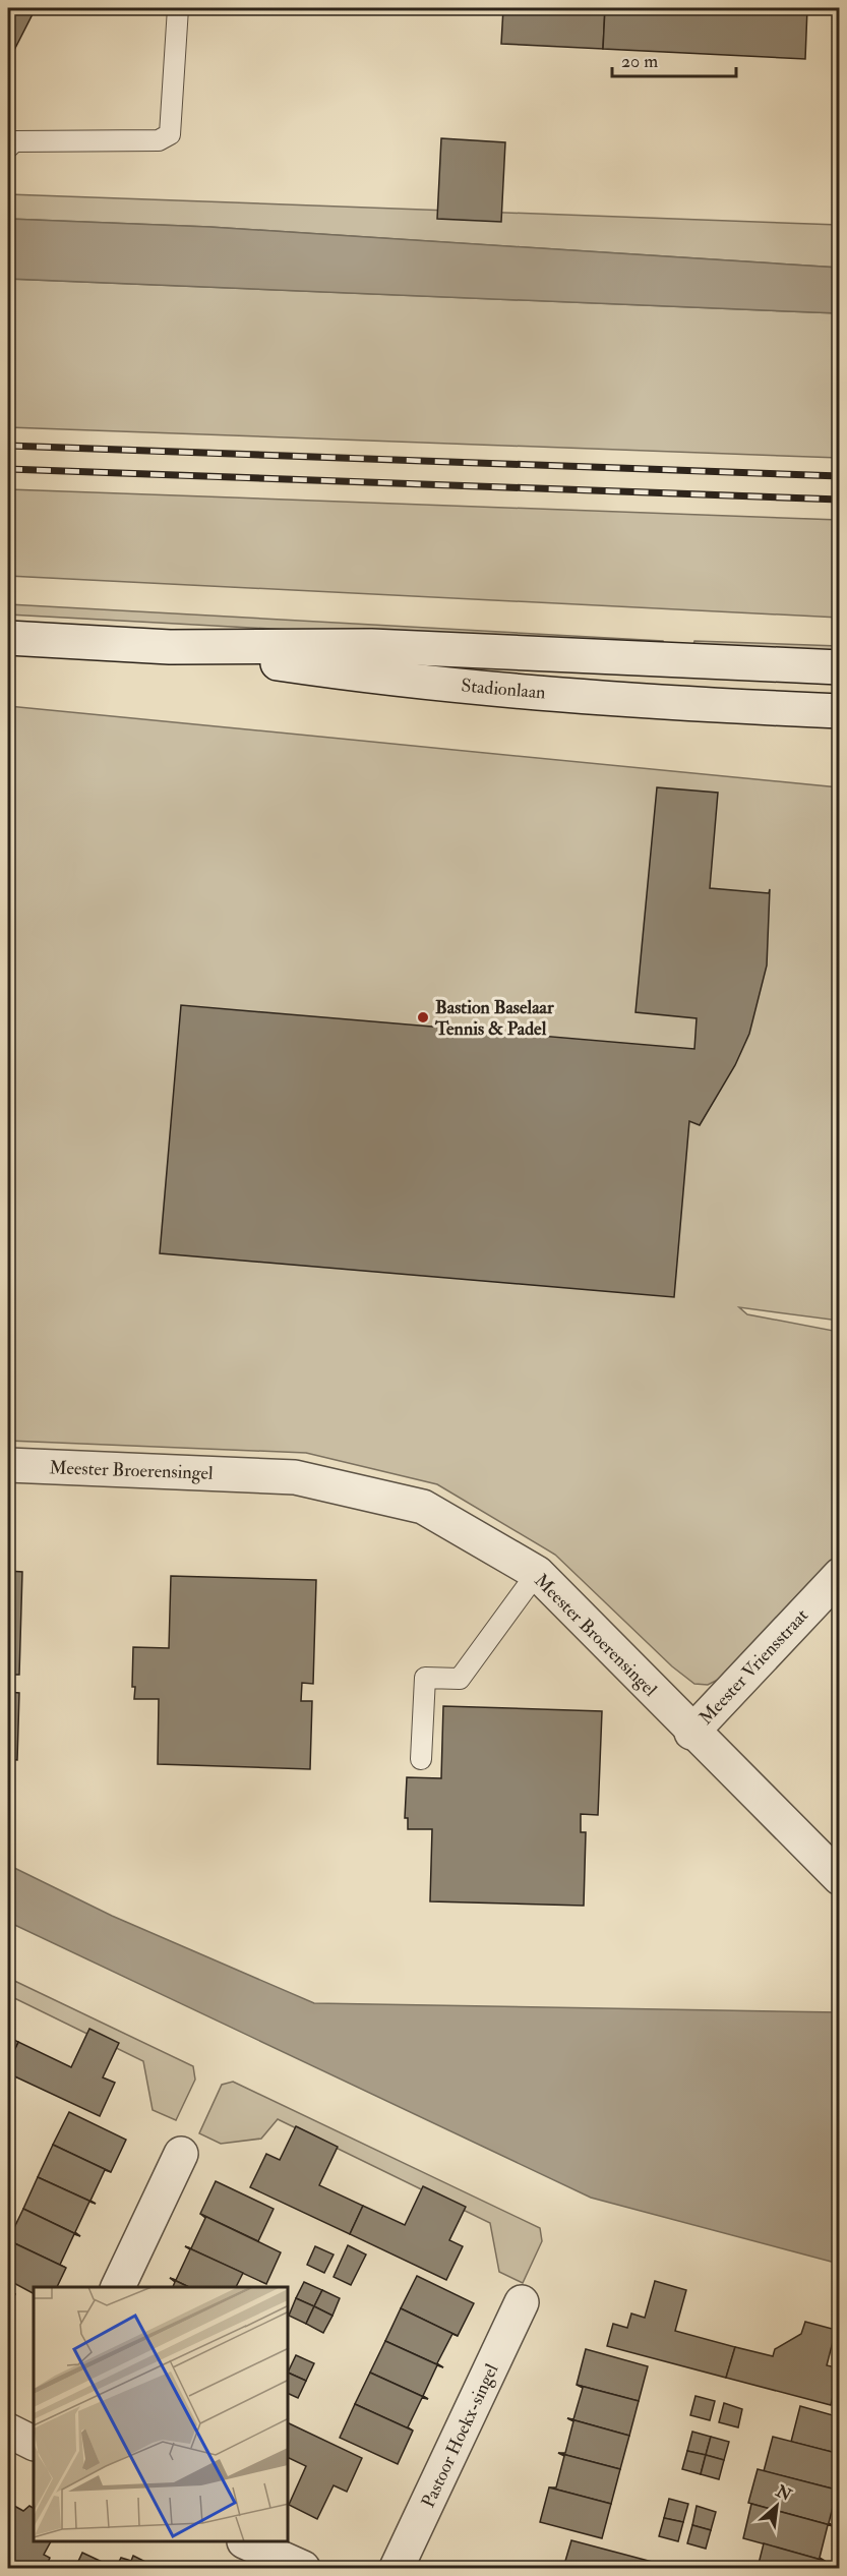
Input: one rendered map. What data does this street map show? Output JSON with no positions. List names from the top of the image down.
{
  "streets": {
    "street": [
      "Stadionlaan",
      "Meester Broerensingel",
      "Meester Vriensstraat",
      "Pastoor Hoekx-singel"
    ]
  },
  "crossings": [
    ["Meester Broerensingel", "Meester Vriensstraat"]
  ],
  "places": ["Bastion Baselaar Tennis & Padel"],
  "scale_bar": "20 m",
  "north": "top right"
}
